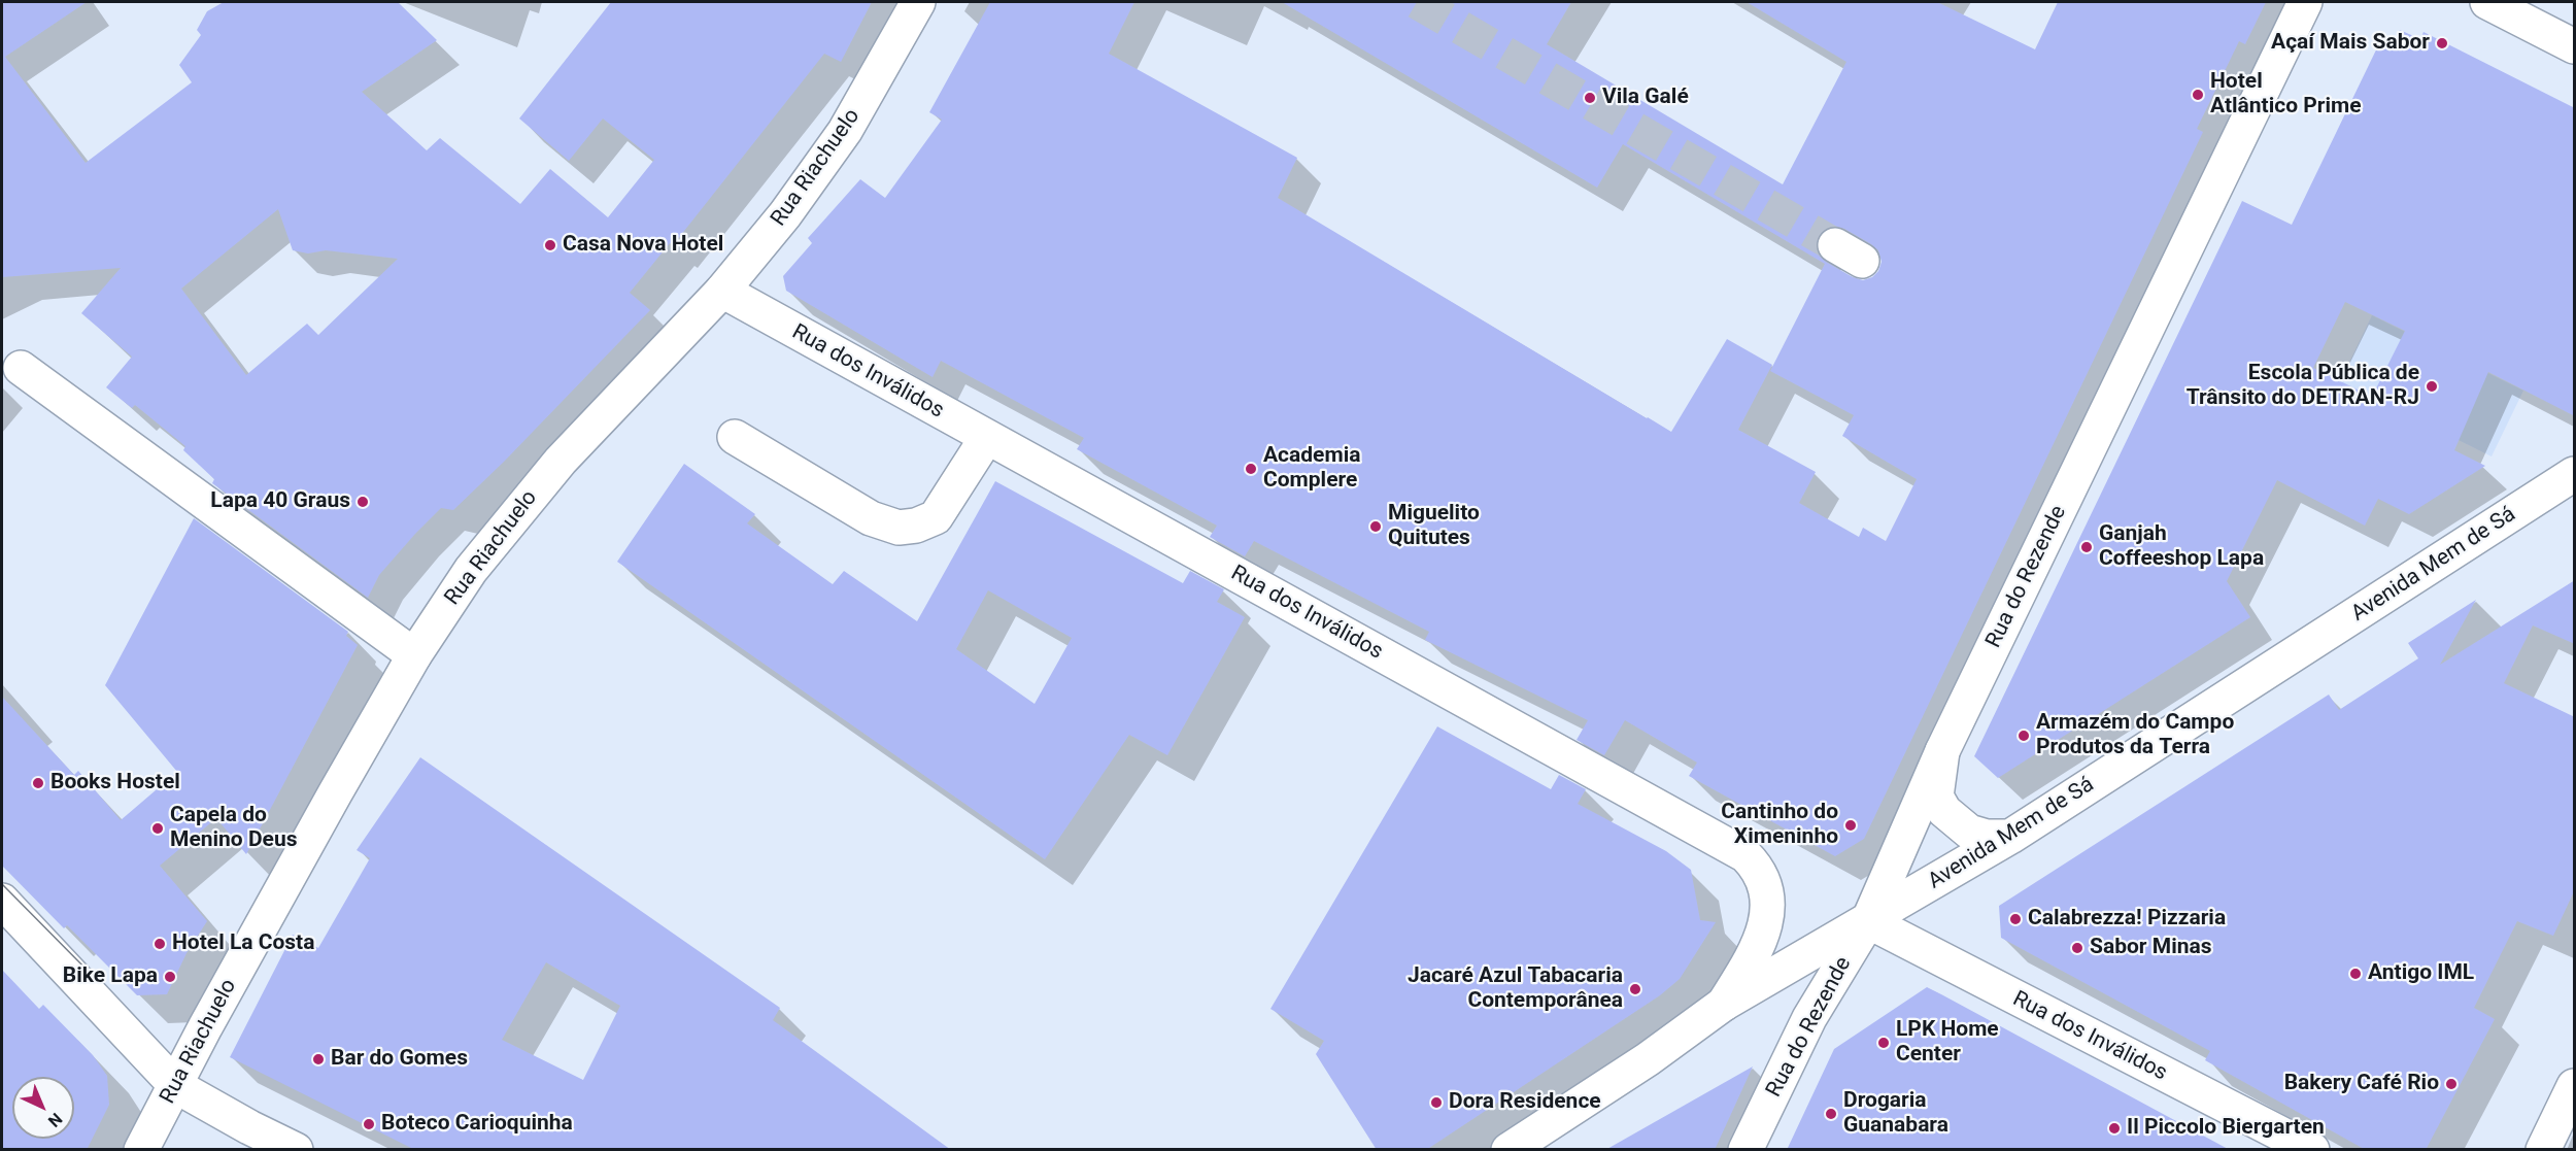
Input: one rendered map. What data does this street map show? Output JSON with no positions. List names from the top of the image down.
{
  "streets": {
    "street": [
      "Rua Riachuelo",
      "Rua dos Inválidos",
      "Avenida Mem de Sá",
      "Rua do Rezende"
    ]
  },
  "crossings": [
    ["Rua Riachuelo", "Rua dos Inválidos"],
    ["Rua dos Inválidos", "Avenida Mem de Sá"],
    ["Rua dos Inválidos", "Rua do Rezende"],
    ["Avenida Mem de Sá", "Rua do Rezende"]
  ],
  "places": [
    "Açaí Mais Sabor",
    "Hotel Atlântico Prime",
    "Vila Galé",
    "Casa Nova Hotel",
    "Escola Pública de Trânsito do DETRAN-RJ",
    "Academia Complere",
    "Lapa 40 Graus",
    "Miguelito Quitutes",
    "Ganjah Coffeeshop Lapa",
    "Armazém do Campo Produtos da Terra",
    "Books Hostel",
    "Cantinho do Ximeninho",
    "Capela do Menino Deus",
    "Calabrezza! Pizzaria",
    "Hotel La Costa",
    "Sabor Minas",
    "Antigo IML",
    "Bike Lapa",
    "Jacaré Azul Tabacaria Contemporânea",
    "LPK Home Center",
    "Bar do Gomes",
    "Bakery Café Rio",
    "Dora Residence",
    "Drogaria Guanabara",
    "Boteco Carioquinha",
    "Il Piccolo Biergarten"
  ],
  "north": "bottom right"
}
